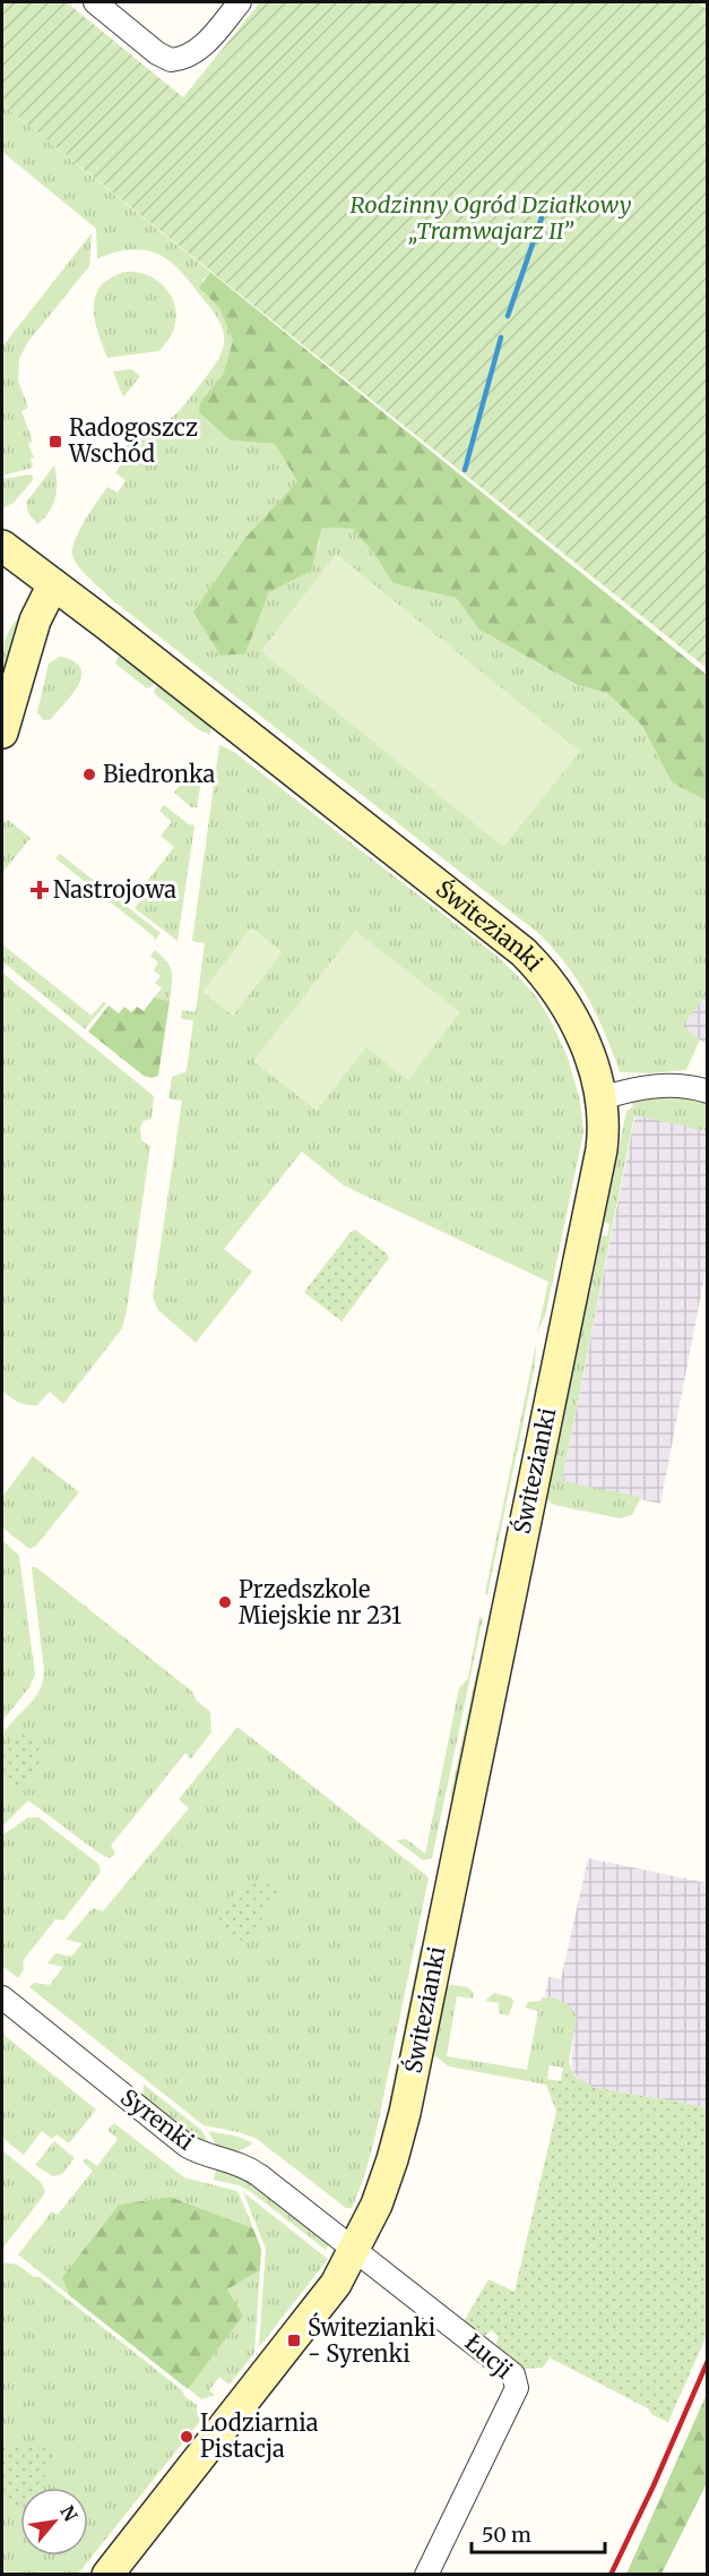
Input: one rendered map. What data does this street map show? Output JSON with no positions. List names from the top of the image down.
{
  "streets": {
    "street": ["Świtezianki", "Syrenki", "Łucji"]
  },
  "crossings": [
    ["Świtezianki", "Syrenki"],
    ["Świtezianki", "Łucji"],
    ["Syrenki", "Łucji"]
  ],
  "parks": ["Rodzinny Ogród Działkowy „Tramwajarz II”"],
  "places": {
    "transit": ["Radogoszcz Wschód", "Świtezianki - Syrenki"],
    "other": ["Biedronka", "Przedszkole Miejskie nr 231", "Lodziarnia Pistacja"],
    "health": ["Nastrojowa"]
  },
  "scale_bar": "50 m",
  "north": "top right"
}
